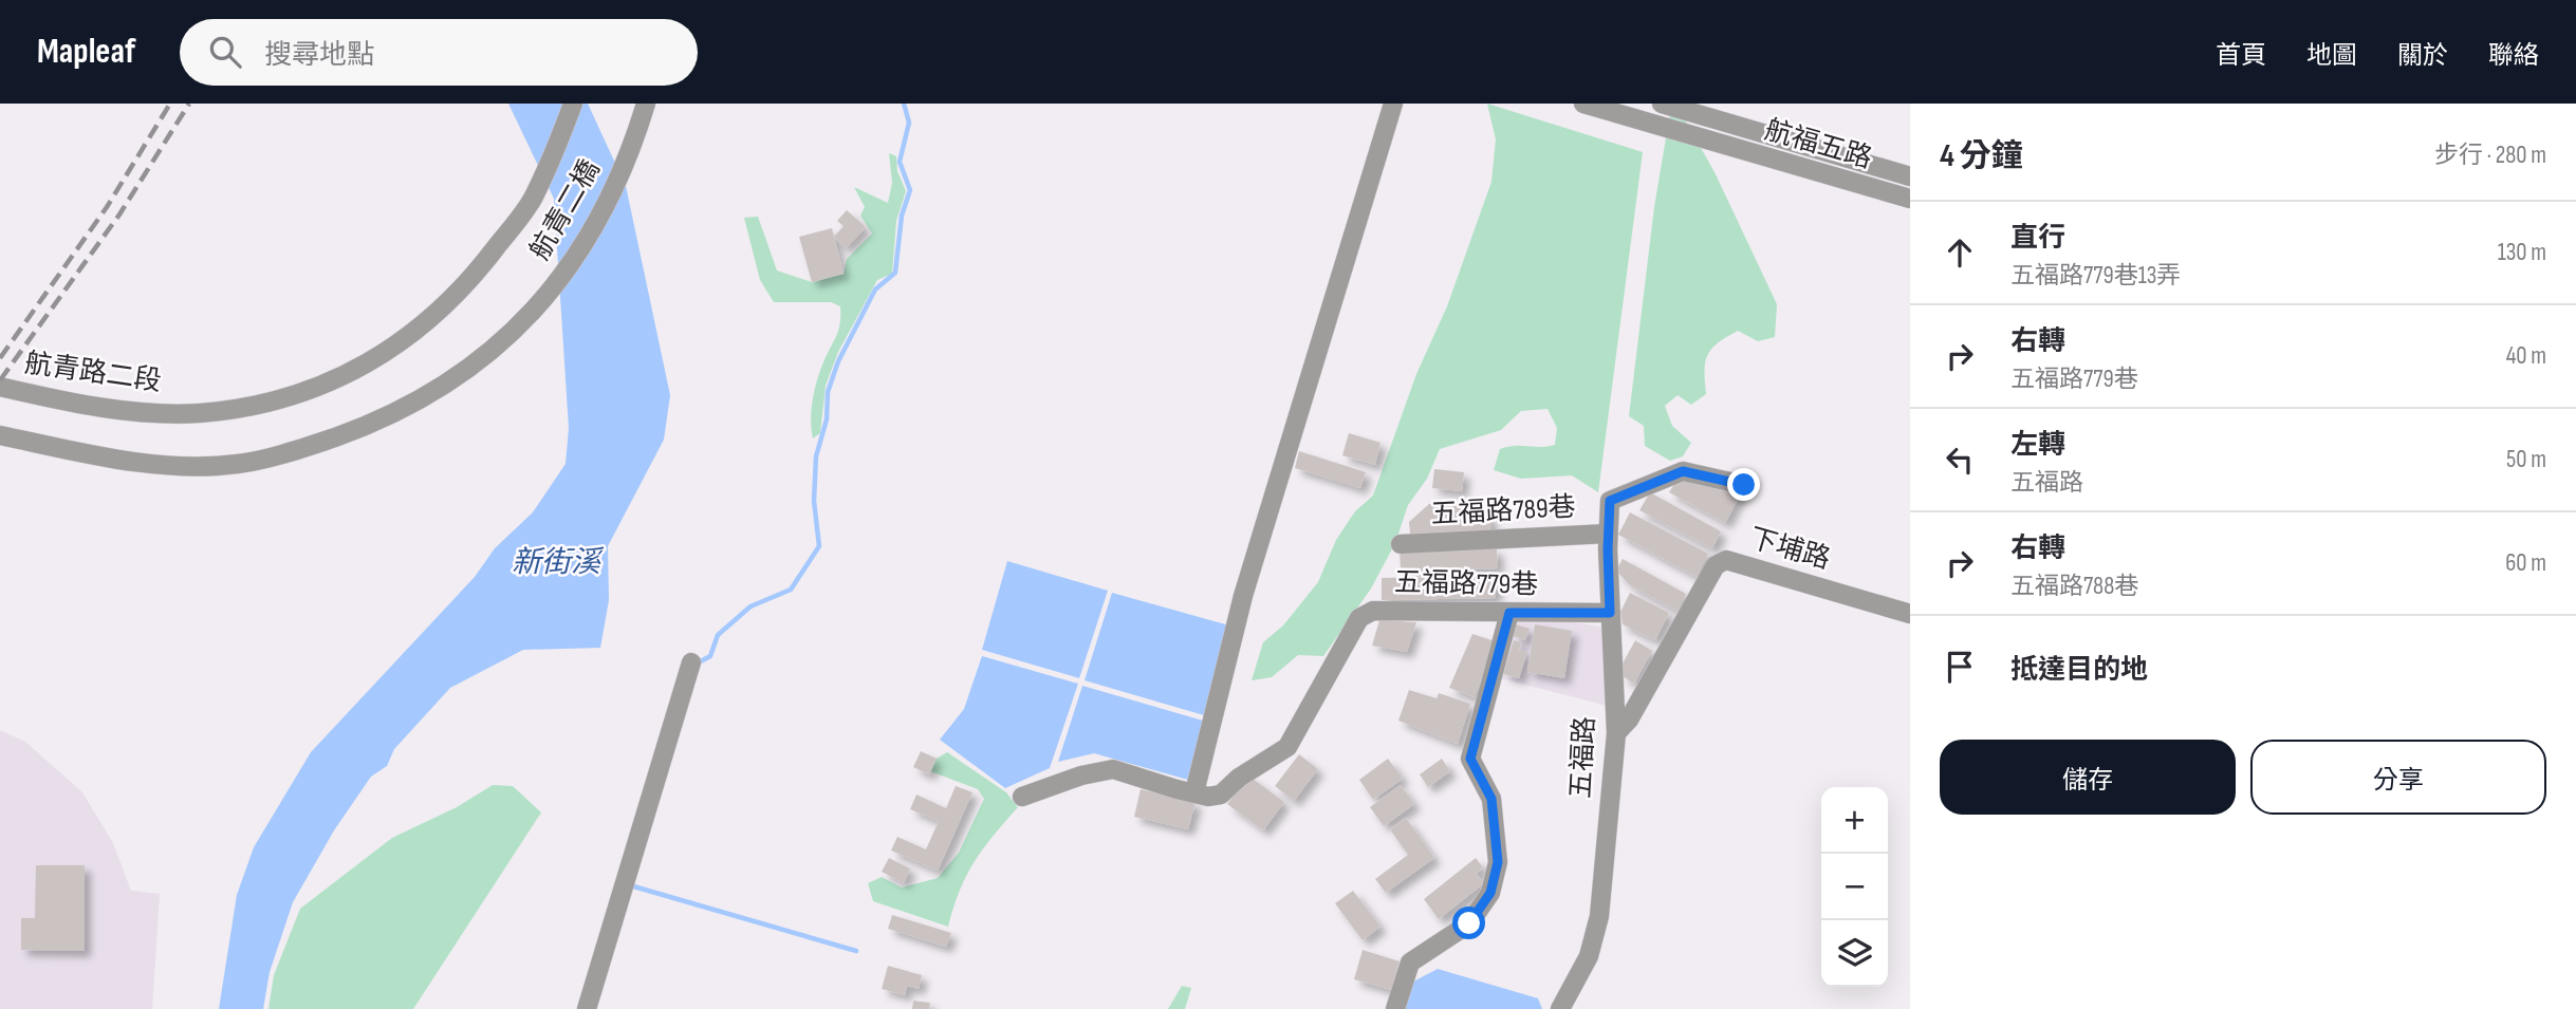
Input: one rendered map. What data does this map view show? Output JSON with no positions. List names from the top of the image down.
{
  "streets": {
    "street": [
      "航福五路",
      "航青二橋",
      "航青路二段",
      "五福路789巷",
      "下埔路",
      "五福路779巷",
      "五福路"
    ]
  },
  "crossings": [
    ["航青二橋", "航青路二段"],
    ["五福路789巷", "五福路"],
    ["下埔路", "五福路"],
    ["五福路779巷", "五福路"]
  ],
  "water": ["新街溪"],
  "page": {
    "header": "Mapleaf",
    "search": "搜尋地點",
    "nav": [
      "首頁",
      "地圖",
      "關於",
      "聯絡"
    ],
    "heading": ["4 分鐘", "步行 · 280 m"],
    "list": [
      ["直行", "五福路779巷13弄", "130 m"],
      ["右轉", "五福路779巷", "40 m"],
      ["左轉", "五福路", "50 m"],
      ["右轉", "五福路788巷", "60 m"],
      "抵達目的地"
    ],
    "buttons": ["儲存", "分享"],
    "map_buttons": ["+", "−"]
  }
}
